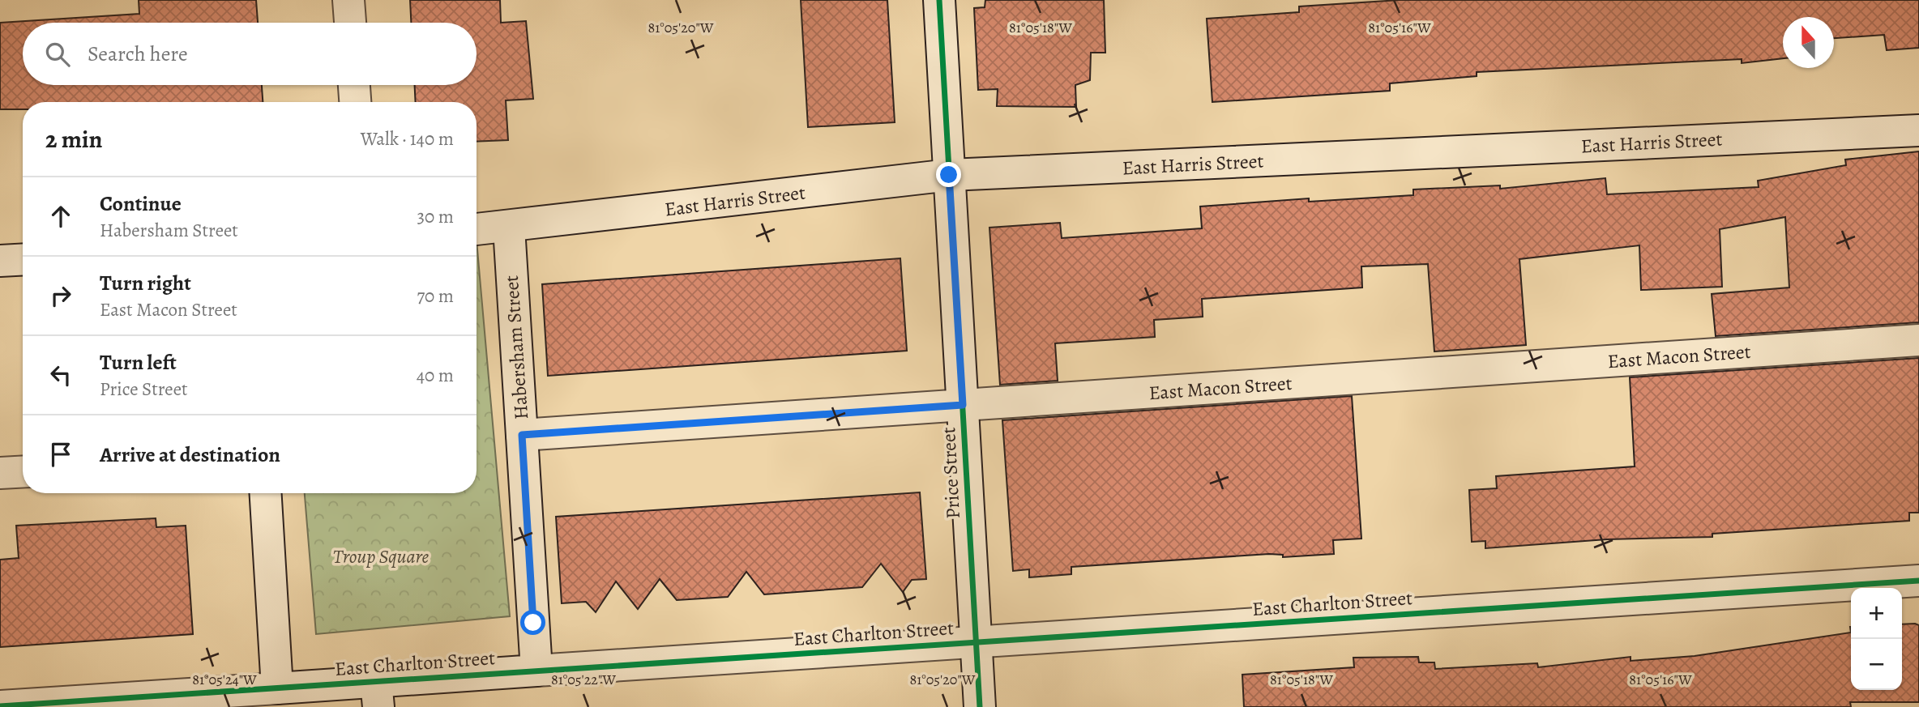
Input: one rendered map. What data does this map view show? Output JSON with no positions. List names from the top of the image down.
{
  "streets": {
    "street": [
      "East Harris Street",
      "Habersham Street",
      "East Macon Street",
      "Price Street",
      "East Charlton Street"
    ]
  },
  "crossings": [
    ["East Harris Street", "Habersham Street"],
    ["East Harris Street", "Price Street"],
    ["Habersham Street", "East Macon Street"],
    ["Habersham Street", "East Charlton Street"],
    ["East Macon Street", "Price Street"],
    ["Price Street", "East Charlton Street"]
  ],
  "parks": ["Troup Square"],
  "north": "top",
  "page": {
    "search": "Search here",
    "heading": ["2 min", "Walk · 140 m"],
    "list": [
      ["Continue", "Habersham Street", "30 m"],
      ["Turn right", "East Macon Street", "70 m"],
      ["Turn left", "Price Street", "40 m"],
      "Arrive at destination"
    ],
    "map_buttons": ["+", "−"]
  },
  "coordinates": [
    "81°05'20\"W",
    "81°05'18\"W",
    "81°05'16\"W",
    "81°05'24\"W",
    "81°05'22\"W"
  ]
}
